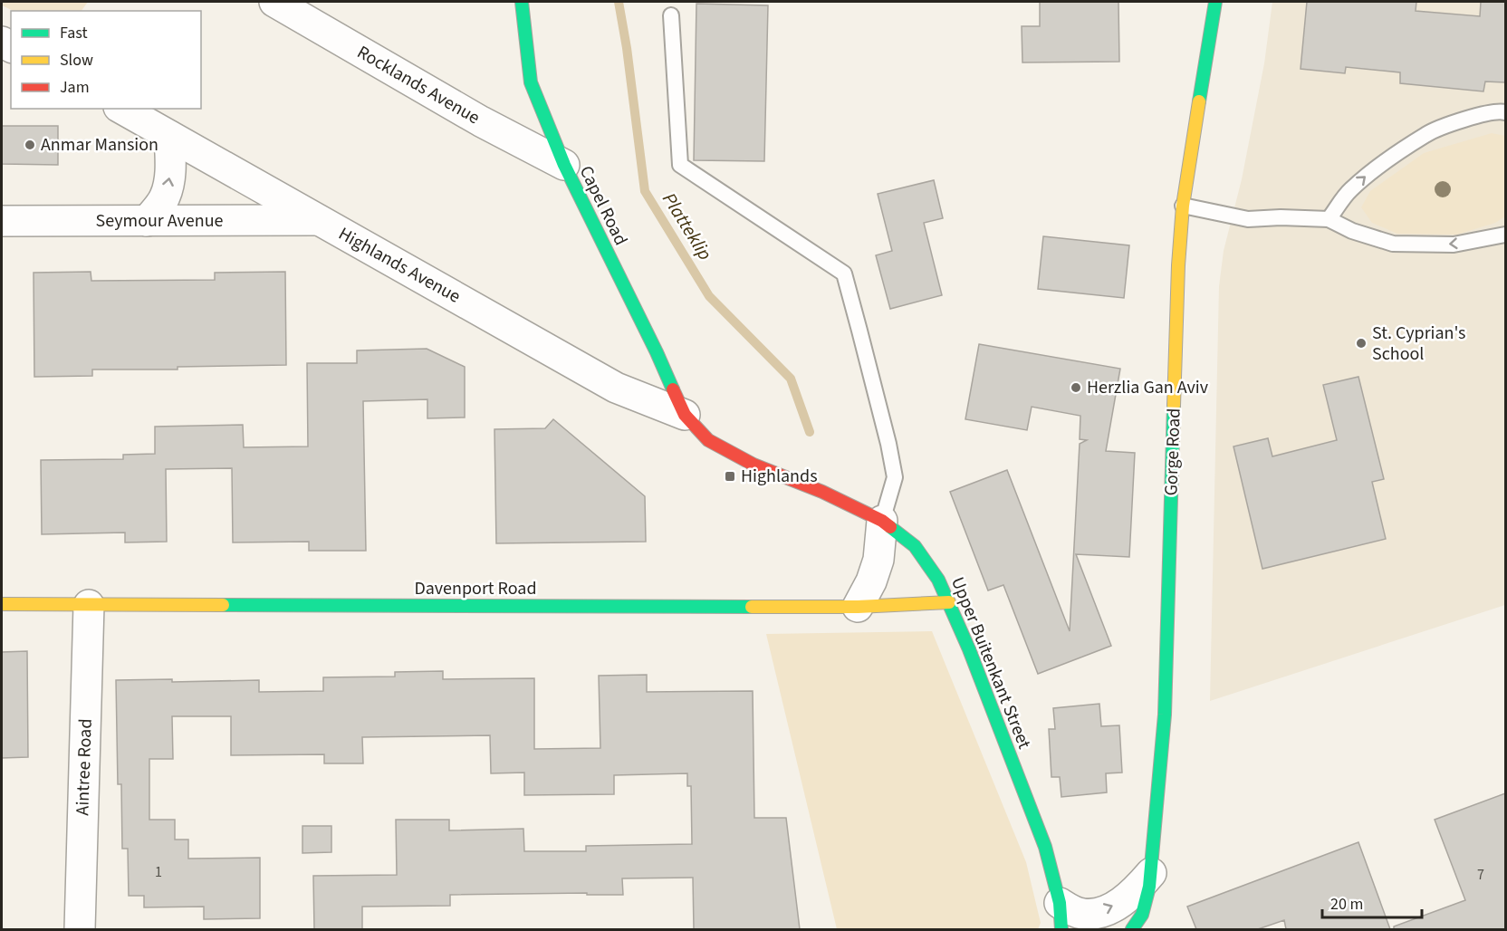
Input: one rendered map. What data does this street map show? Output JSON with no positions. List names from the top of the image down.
{
  "streets": {
    "street": [
      "Rocklands Avenue",
      "Capel Road",
      "Seymour Avenue",
      "Highlands Avenue",
      "Gorge Road",
      "Davenport Road",
      "Upper Buitenkant Street",
      "Aintree Road"
    ]
  },
  "crossings": [
    ["Rocklands Avenue", "Capel Road"],
    ["Capel Road", "Highlands Avenue"],
    ["Capel Road", "Upper Buitenkant Street"],
    ["Seymour Avenue", "Highlands Avenue"],
    ["Highlands Avenue", "Upper Buitenkant Street"],
    ["Davenport Road", "Upper Buitenkant Street"],
    ["Davenport Road", "Aintree Road"]
  ],
  "water": ["Platteklip"],
  "places": {
    "other": ["Anmar Mansion", "St. Cyprian's School", "Herzlia Gan Aviv"],
    "transit": ["Highlands"]
  },
  "house_numbers": ["1", "7"],
  "legend": ["Fast", "Slow", "Jam"],
  "scale_bar": "20 m"
}
